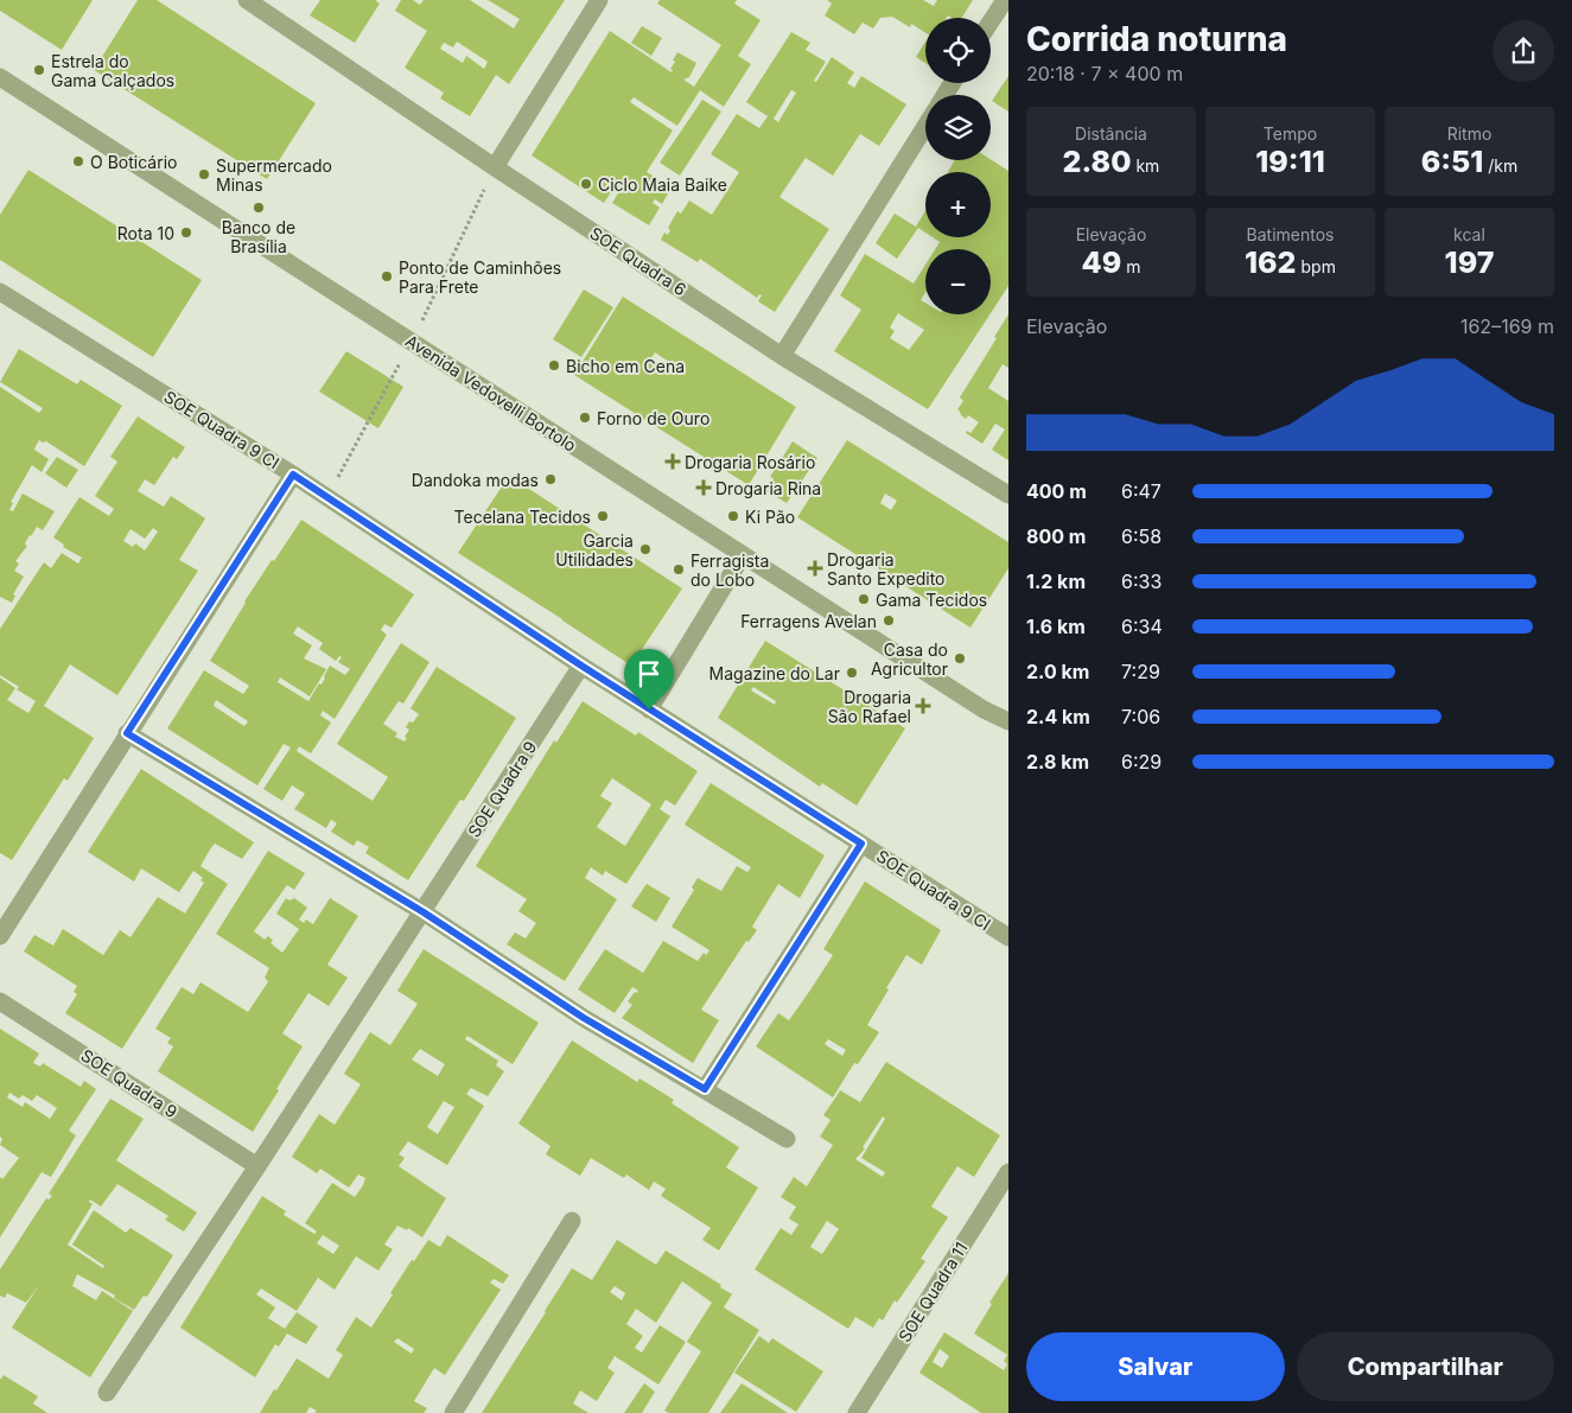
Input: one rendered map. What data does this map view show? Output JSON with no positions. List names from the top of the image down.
{
  "streets": {
    "street": [
      "SOE Quadra 6",
      "Avenida Vedovelli Bortolo",
      "SOE Quadra 9 CI",
      "SOE Quadra 9",
      "SOE Quadra 11"
    ]
  },
  "crossings": [
    ["SOE Quadra 9 CI", "SOE Quadra 9"]
  ],
  "places": {
    "other": [
      "Estrela do Gama Calçados",
      "O Boticário",
      "Supermercado Minas",
      "Ciclo Maia Baike",
      "Banco de Brasília",
      "Rota 10",
      "Ponto de Caminhões Para Frete",
      "Bicho em Cena",
      "Forno de Ouro",
      "Dandoka modas",
      "Tecelana Tecidos",
      "Ki Pão",
      "Garcia Utilidades",
      "Ferragista do Lobo",
      "Gama Tecidos",
      "Ferragens Avelan",
      "Casa do Agricultor",
      "Magazine do Lar"
    ],
    "health": [
      "Drogaria Rosário",
      "Drogaria Rina",
      "Drogaria Santo Expedito",
      "Drogaria São Rafael"
    ]
  },
  "page": {
    "heading": ["Corrida noturna", "20:18 · 7 × 400 m"],
    "map_buttons": ["+", "−"],
    "stats": [
      ["Distância", "2.80 km"],
      ["Tempo", "19:11"],
      ["Ritmo", "6:51 /km"],
      ["Elevação", "49 m"],
      ["Batimentos", "162 bpm"],
      ["kcal", "197"]
    ],
    "chart": ["Elevação", "162–169 m"],
    "list": [
      {
        "name": "400 m",
        "note": "6:47"
      },
      {
        "name": "800 m",
        "note": "6:58"
      },
      {
        "name": "1.2 km",
        "note": "6:33"
      },
      {
        "name": "1.6 km",
        "note": "6:34"
      },
      {
        "name": "2.0 km",
        "note": "7:29"
      },
      {
        "name": "2.4 km",
        "note": "7:06"
      },
      {
        "name": "2.8 km",
        "note": "6:29"
      }
    ],
    "buttons": ["Salvar", "Compartilhar"]
  }
}
